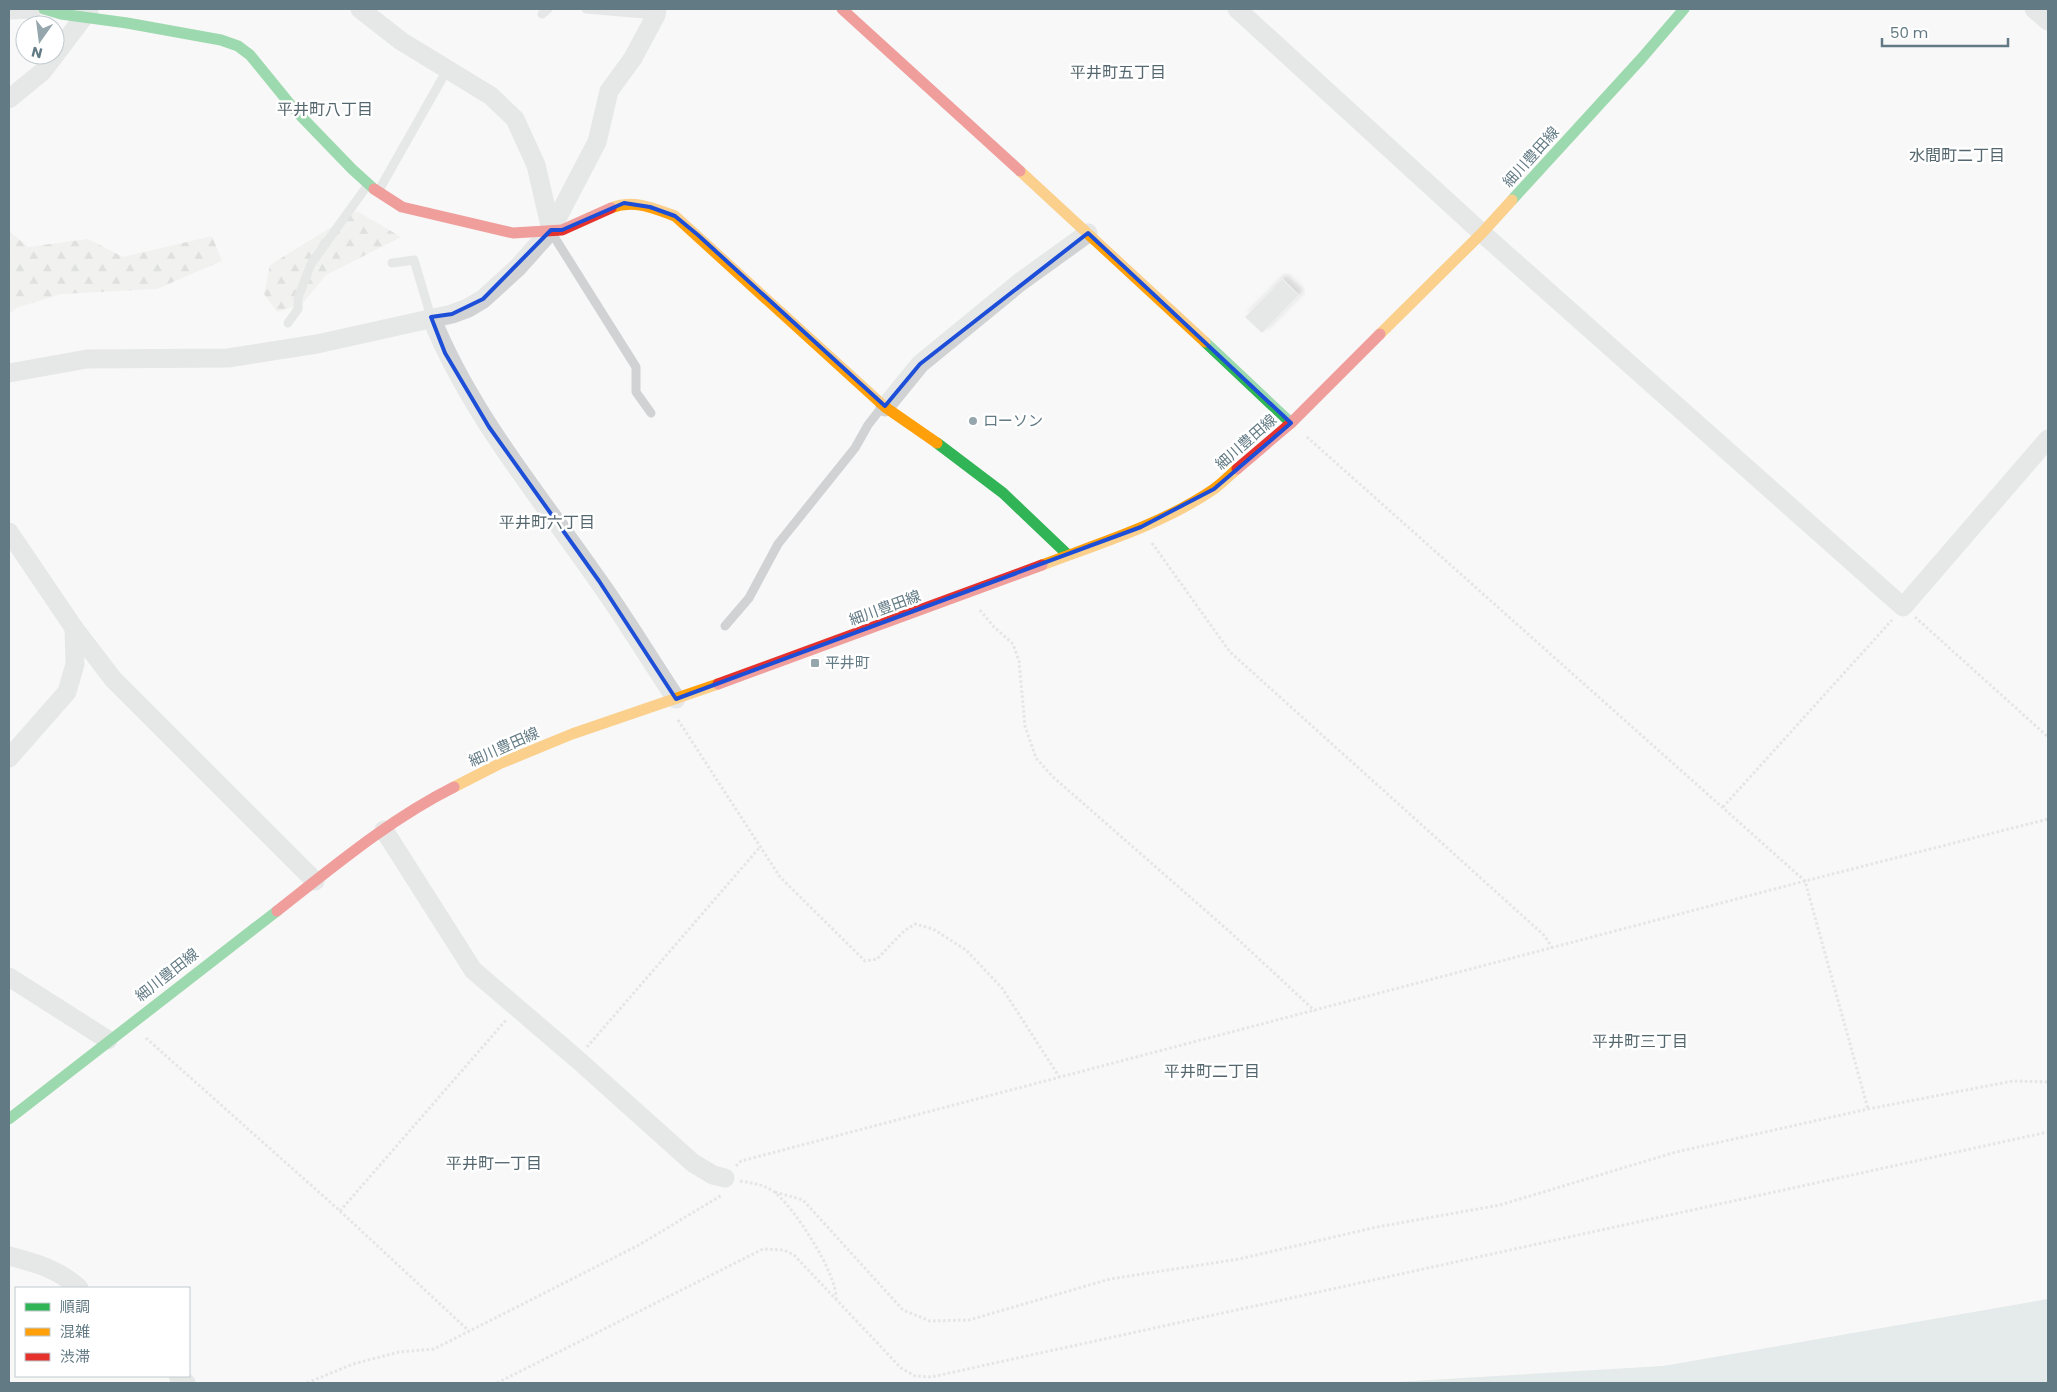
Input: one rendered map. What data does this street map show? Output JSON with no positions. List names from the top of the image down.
{
  "streets": {
    "main road": ["細川豊田線"]
  },
  "districts": [
    "平井町五丁目",
    "平井町八丁目",
    "水間町二丁目",
    "平井町六丁目",
    "平井町三丁目",
    "平井町二丁目",
    "平井町一丁目"
  ],
  "places": {
    "other": ["ローソン"],
    "transit": ["平井町"]
  },
  "legend": ["順調", "混雑", "渋滞"],
  "scale_bar": "50 m",
  "north": "bottom"
}
